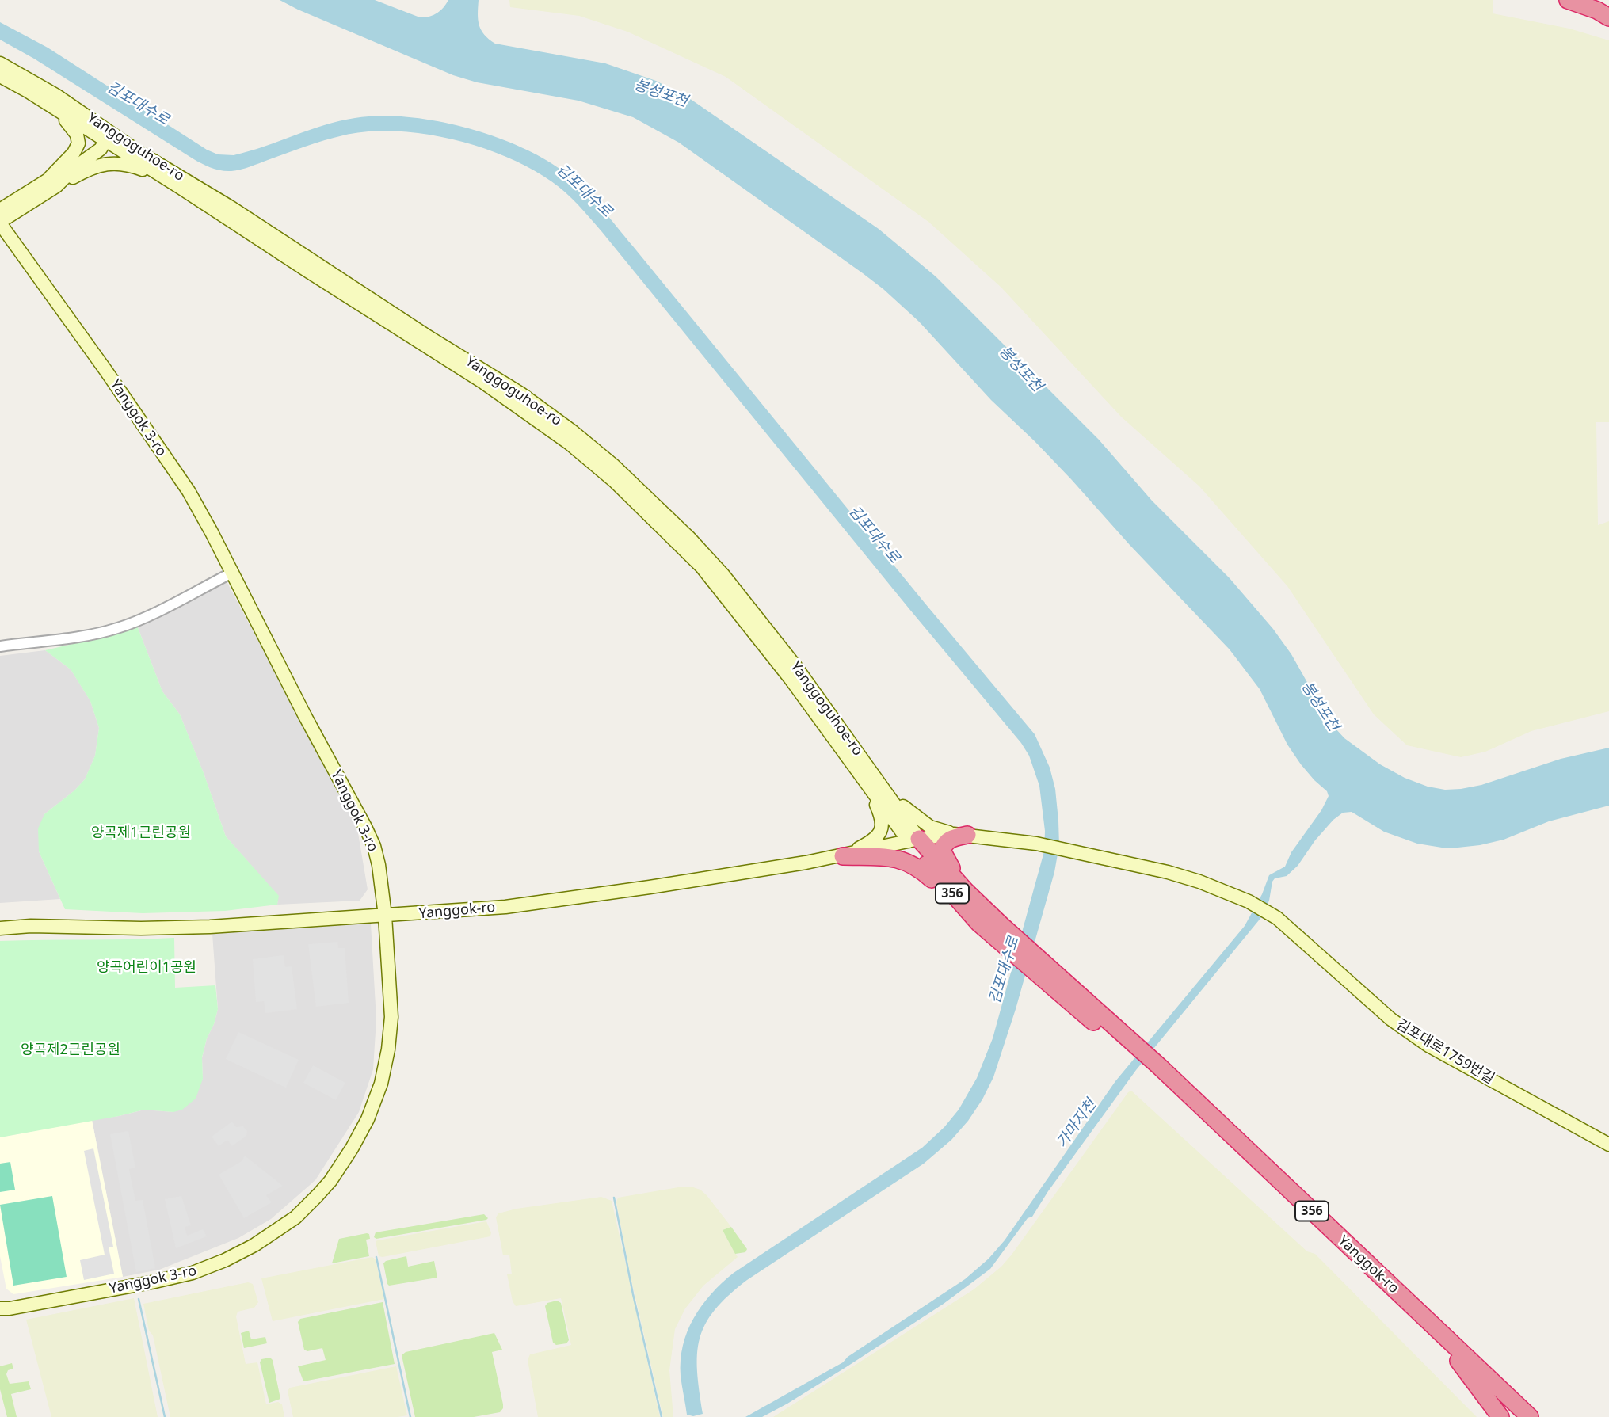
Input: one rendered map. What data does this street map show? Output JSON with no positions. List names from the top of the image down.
{
  "streets": {
    "highway": ["356", "Yanggok-ro"],
    "street": ["Yanggoguhoe-ro", "Yanggok 3-ro", "김포대로1759번길"]
  },
  "crossings": [
    ["Yanggoguhoe-ro", "356"],
    ["Yanggoguhoe-ro", "Yanggok-ro"],
    ["Yanggok 3-ro", "Yanggok-ro"],
    ["356", "Yanggok-ro"]
  ],
  "water": ["봉성포천", "김포대수로", "가마지천"],
  "parks": ["양곡제1근린공원", "양곡어린이1공원", "양곡제2근린공원"]
}
